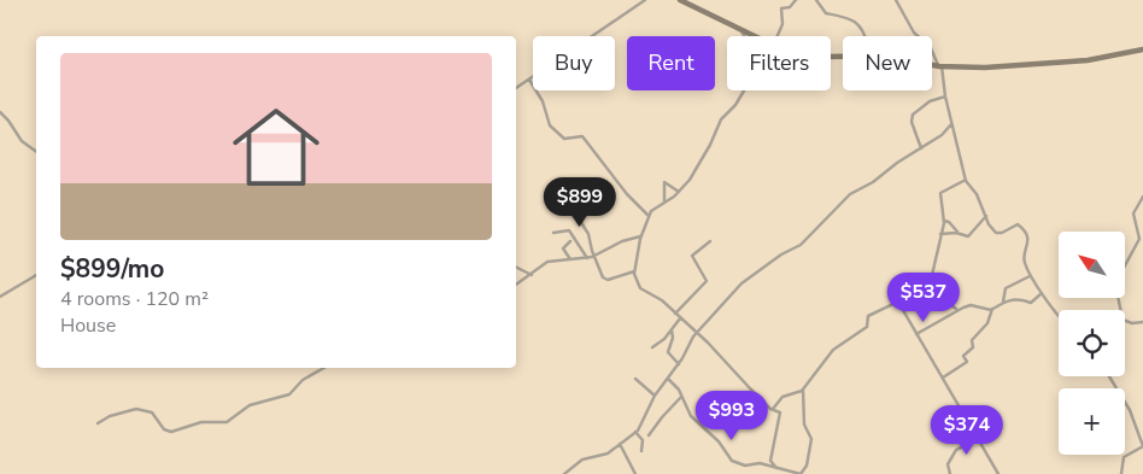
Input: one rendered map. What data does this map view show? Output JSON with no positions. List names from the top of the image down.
{
  "north": "top left",
  "page": {
    "chip": [
      "Buy",
      "Rent",
      "Filters",
      "New"
    ],
    "list": [
      {
        "name": "$899/mo",
        "note": "4 rooms · 120 m² · House"
      }
    ],
    "price": [
      "$899",
      "$537",
      "$993",
      "$374"
    ],
    "map_buttons": "+"
  }
}
